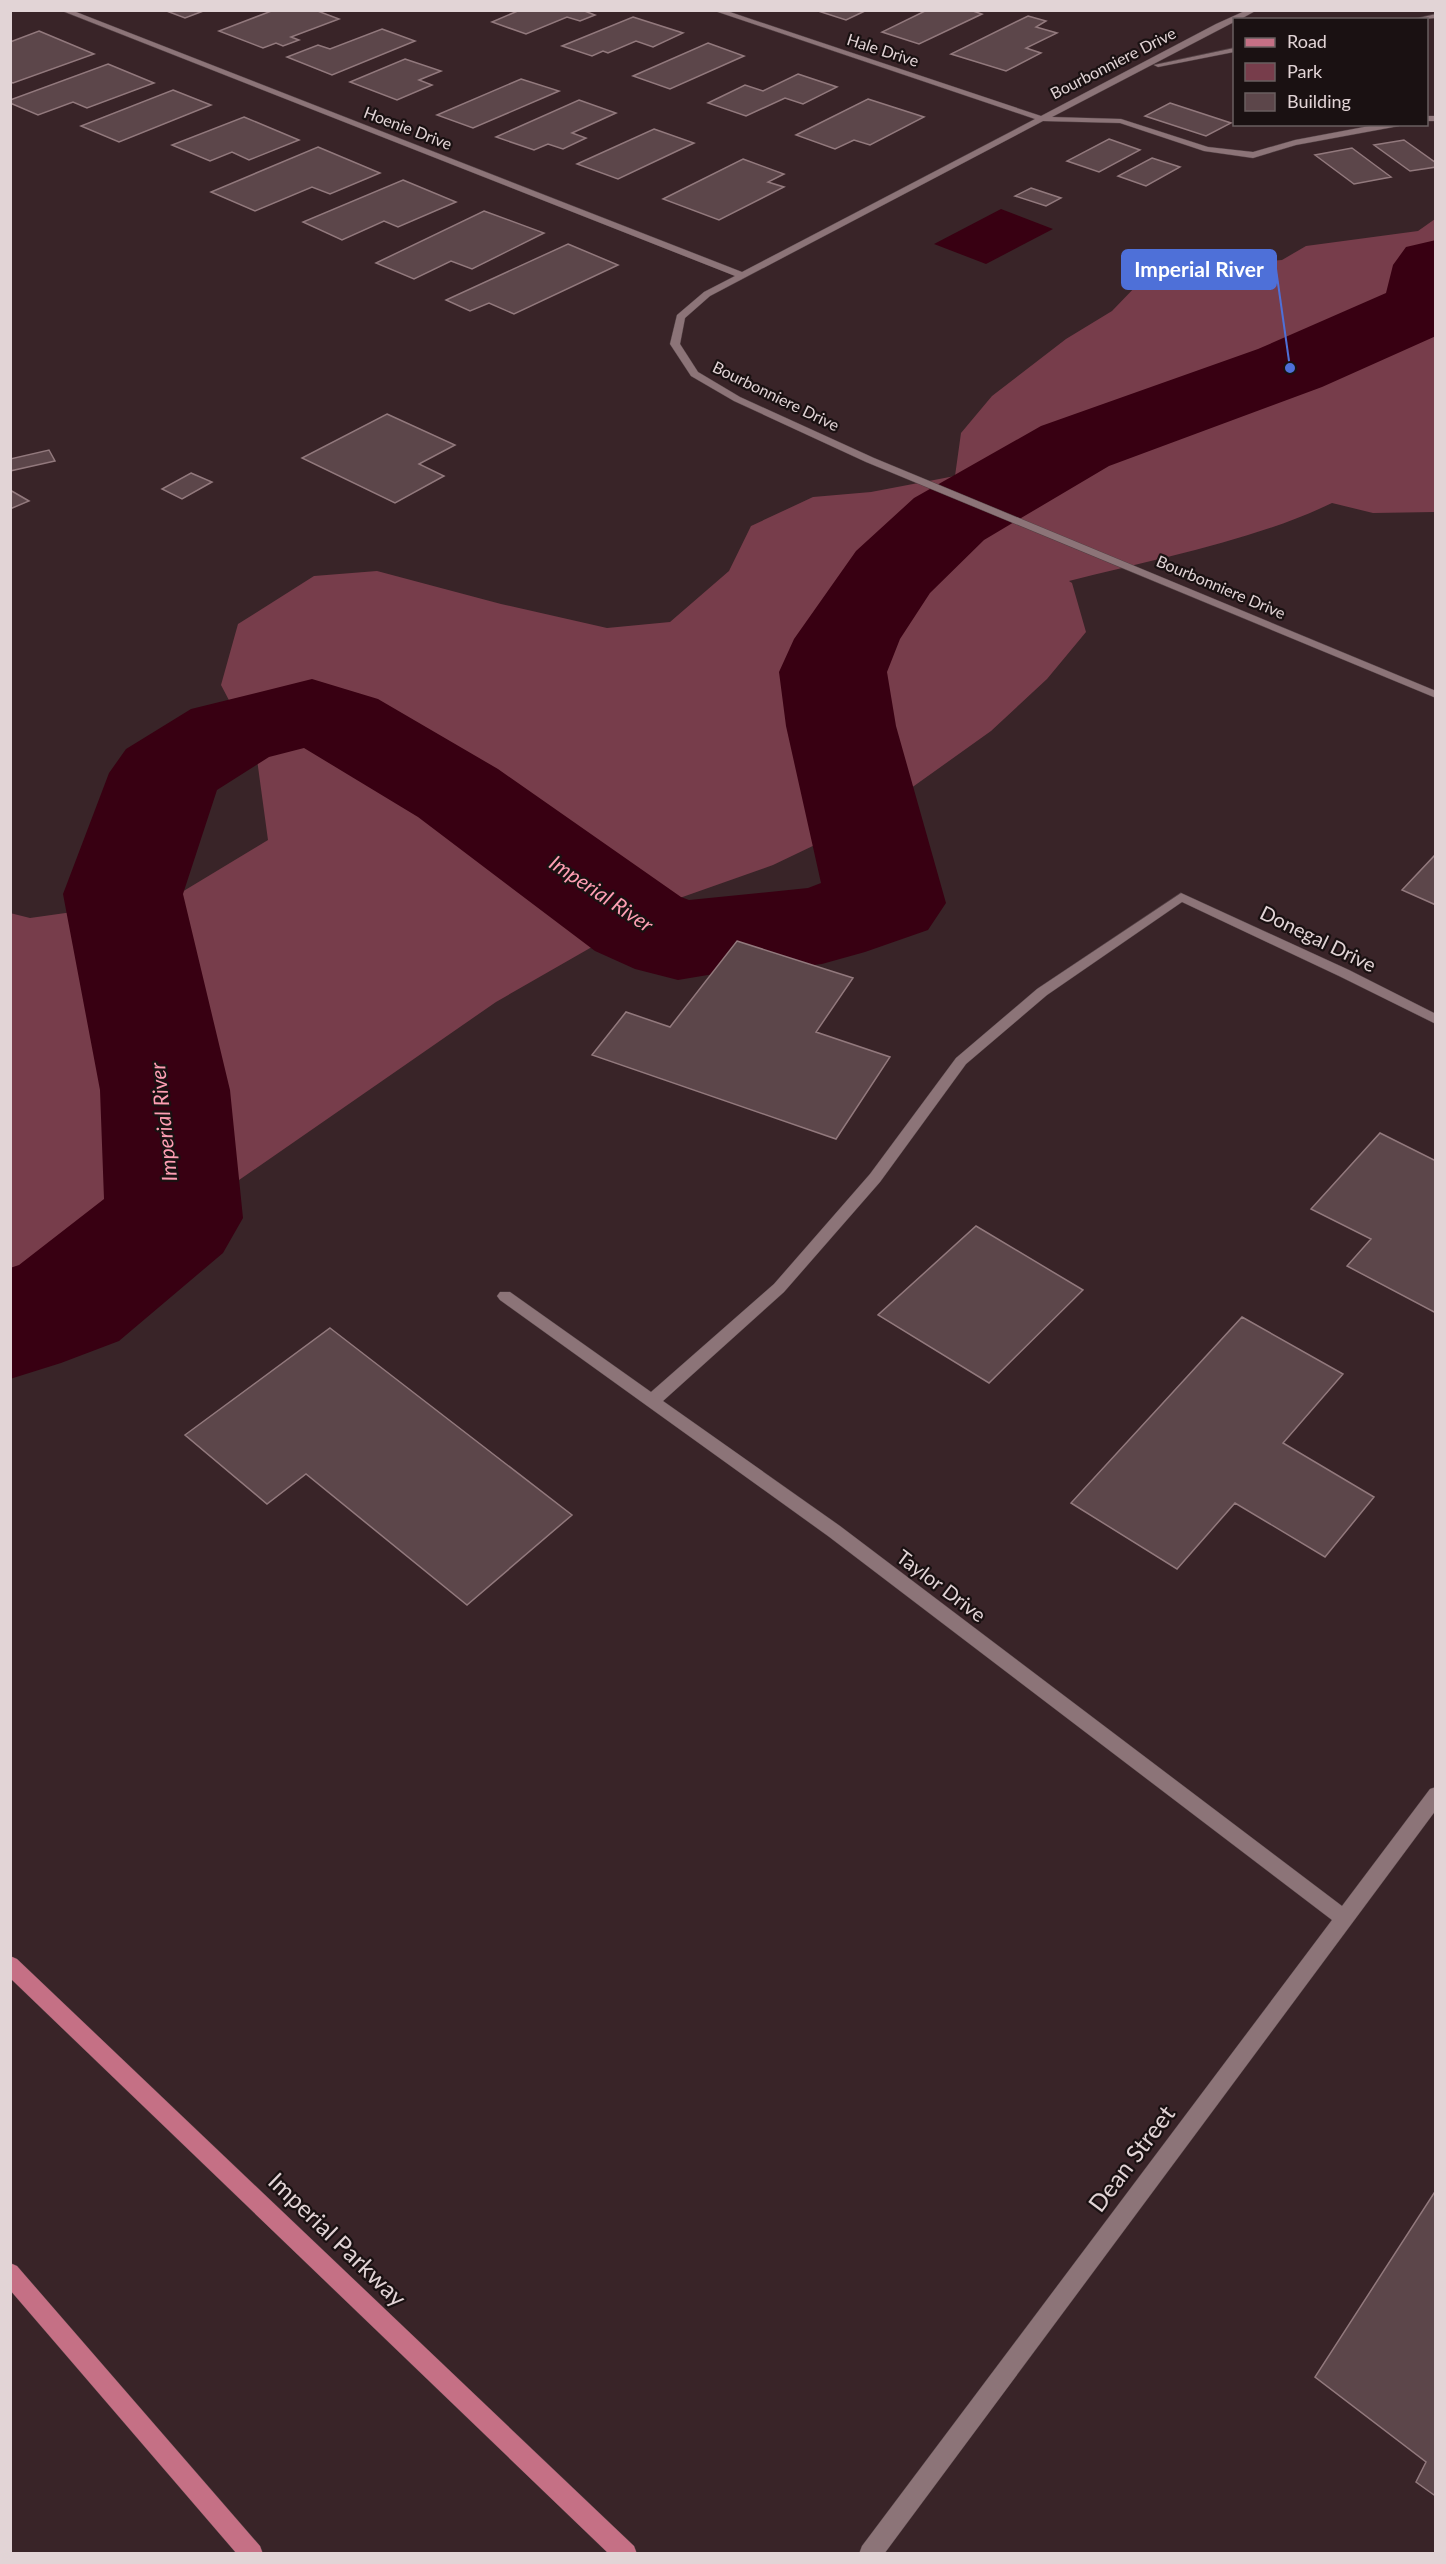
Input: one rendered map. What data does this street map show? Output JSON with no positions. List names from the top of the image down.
{
  "streets": {
    "main road": ["Imperial Parkway"],
    "street": [
      "Hale Drive",
      "Bourbonniere Drive",
      "Hoenie Drive",
      "Donegal Drive",
      "Taylor Drive",
      "Dean Street"
    ]
  },
  "crossings": [
    ["Hale Drive", "Bourbonniere Drive"],
    ["Bourbonniere Drive", "Hoenie Drive"],
    ["Donegal Drive", "Taylor Drive"],
    ["Taylor Drive", "Dean Street"]
  ],
  "water": ["Imperial River"],
  "places": ["Imperial River"],
  "legend": ["Road", "Park", "Building"]
}
